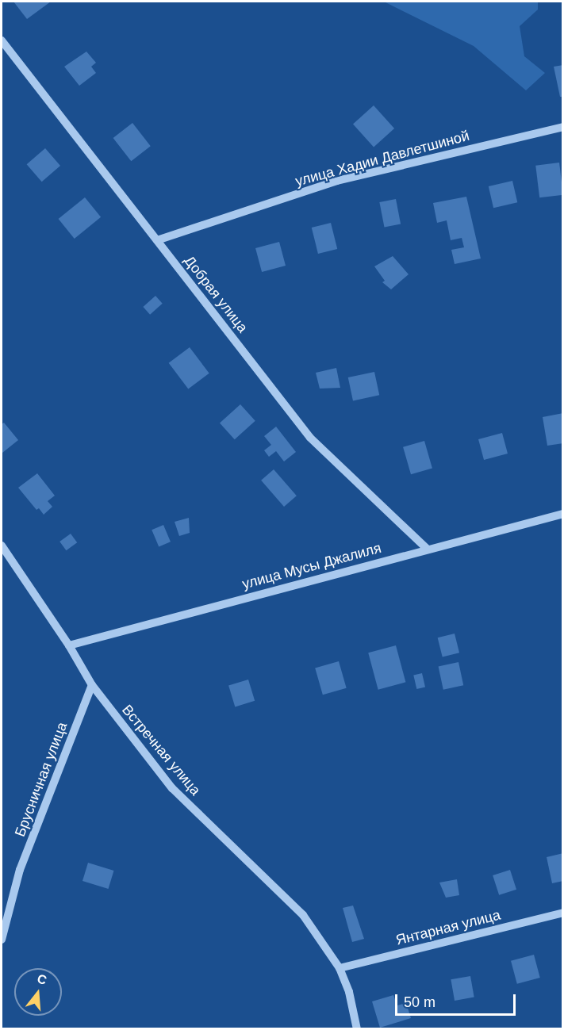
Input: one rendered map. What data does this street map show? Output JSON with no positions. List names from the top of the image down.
{
  "streets": {
    "street": [
      "улица Хадии Давлетшиной",
      "Добрая улица",
      "улица Мусы Джалиля",
      "Встречная улица",
      "Брусничная улица",
      "Янтарная улица"
    ]
  },
  "crossings": [
    ["улица Хадии Давлетшиной", "Добрая улица"],
    ["Добрая улица", "улица Мусы Джалиля"],
    ["улица Мусы Джалиля", "Встречная улица"],
    ["Встречная улица", "Брусничная улица"],
    ["Встречная улица", "Янтарная улица"]
  ],
  "scale_bar": "50 m",
  "north": "top"
}
